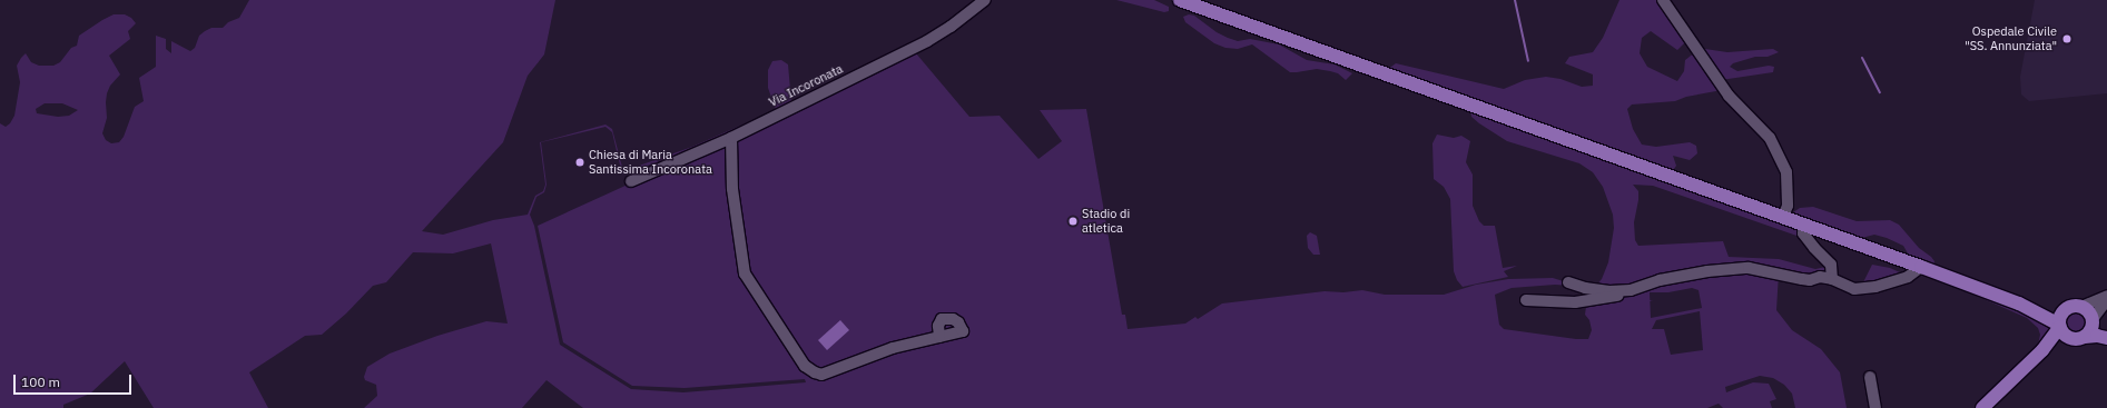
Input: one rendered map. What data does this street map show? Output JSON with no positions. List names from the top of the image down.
{
  "streets": {
    "street": ["Via Incoronata"]
  },
  "places": ["Ospedale Civile \"SS. Annunziata\"", "Chiesa di Maria Santissima Incoronata", "Stadio di atletica"],
  "scale_bar": "100 m"
}
